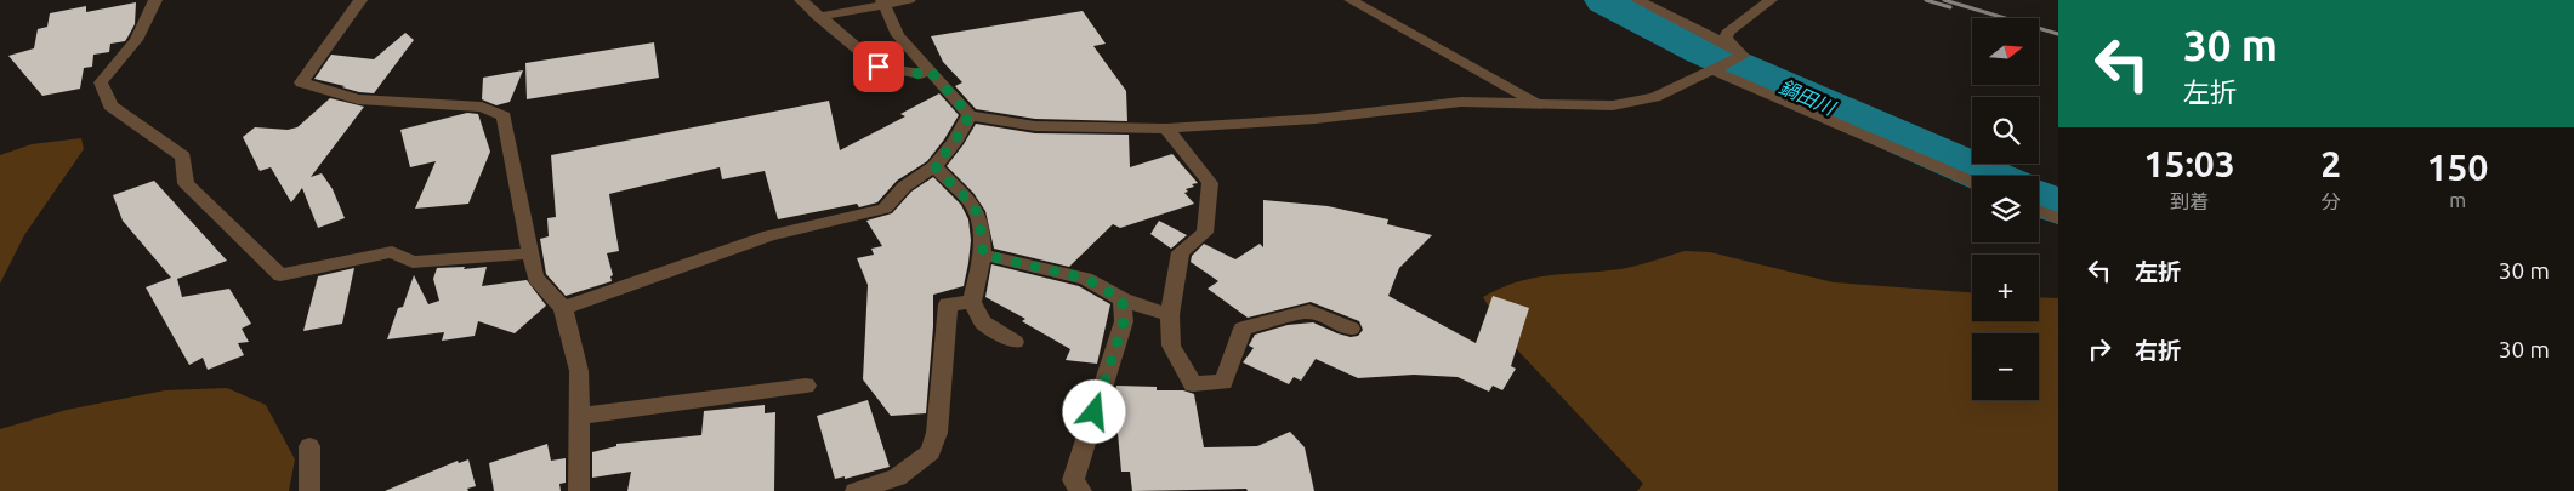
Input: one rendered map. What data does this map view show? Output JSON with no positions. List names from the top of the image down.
{
  "water": ["鍋田川"],
  "north": "right",
  "page": {
    "turn": ["30 m", "左折"],
    "map_buttons": ["+", "−"],
    "eta": [
      "15:03",
      "到着",
      "2",
      "分",
      "150",
      "m"
    ],
    "list": [
      {
        "name": "左折",
        "value": "30 m"
      },
      {
        "name": "右折",
        "value": "30 m"
      }
    ]
  }
}
